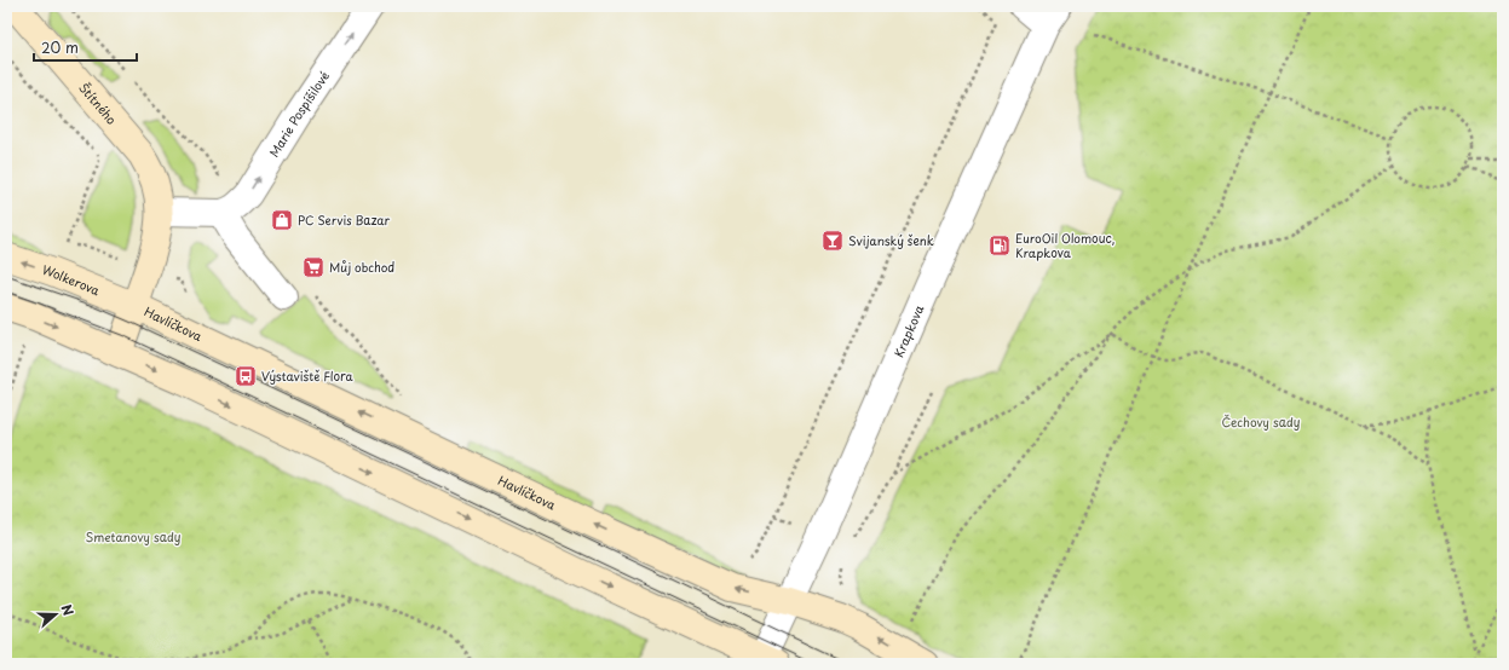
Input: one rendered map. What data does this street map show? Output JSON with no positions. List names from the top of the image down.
{
  "streets": {
    "street": [
      "Štítného",
      "Marie Pospíšilové",
      "Wolkerova",
      "Havlíčkova",
      "Krapkova"
    ]
  },
  "crossings": [
    ["Štítného", "Wolkerova"],
    ["Štítného", "Havlíčkova"],
    ["Wolkerova", "Havlíčkova"],
    ["Havlíčkova", "Krapkova"]
  ],
  "one_way": ["Marie Pospíšilové"],
  "parks": ["Čechovy sady", "Smetanovy sady"],
  "places": {
    "shop": ["PC Servis Bazar"],
    "bar": ["Svijanský šenk"],
    "fuel station": ["EuroOil Olomouc, Krapkova"],
    "supermarket": ["Můj obchod"],
    "bus stop": ["Výstaviště Flora"]
  },
  "scale_bar": "20 m",
  "north": "right"
}
